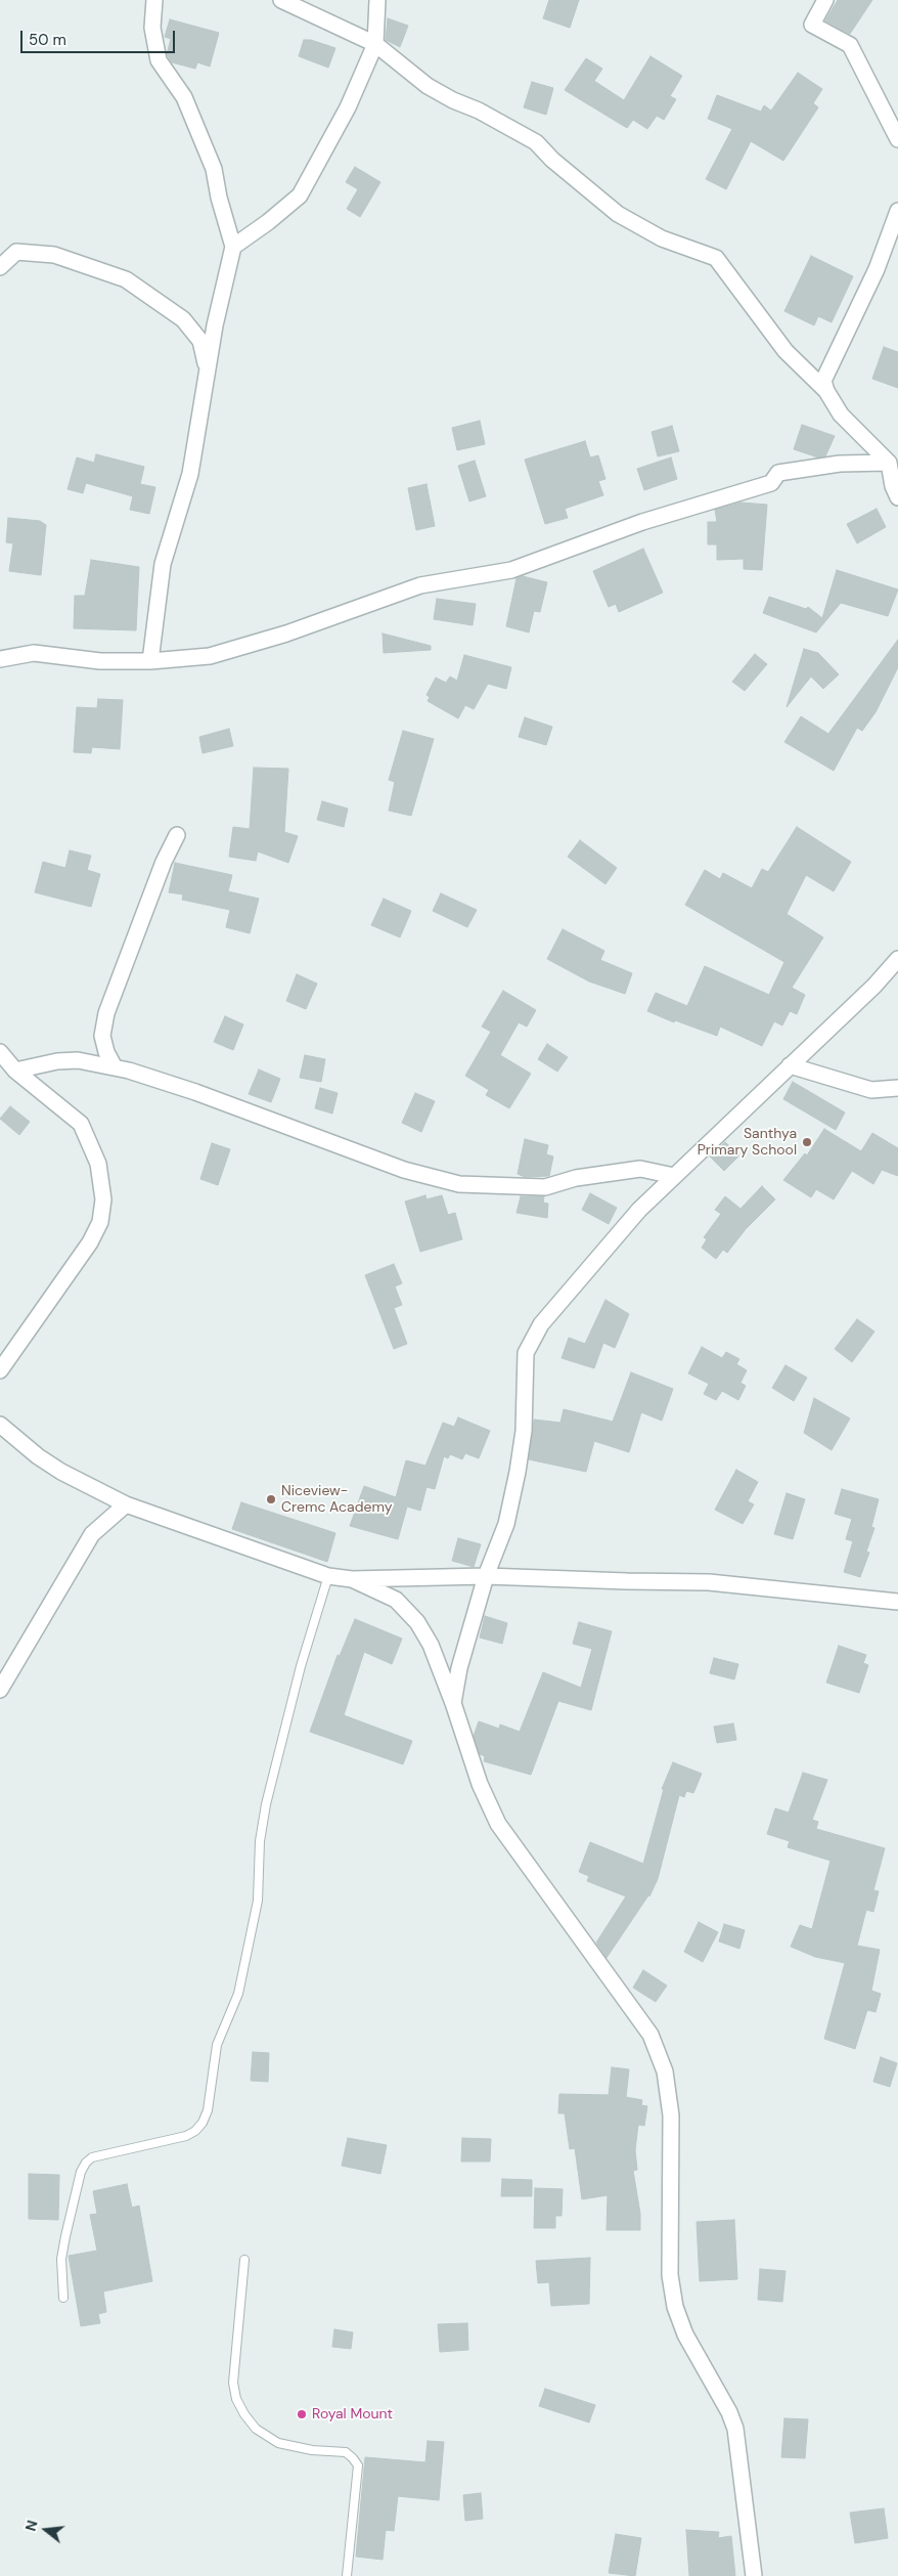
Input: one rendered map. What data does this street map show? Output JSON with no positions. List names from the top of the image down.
{
  "places": ["Santhya Primary School", "Niceview- Cremc Academy", "Royal Mount"],
  "scale_bar": "50 m",
  "north": "left"
}
